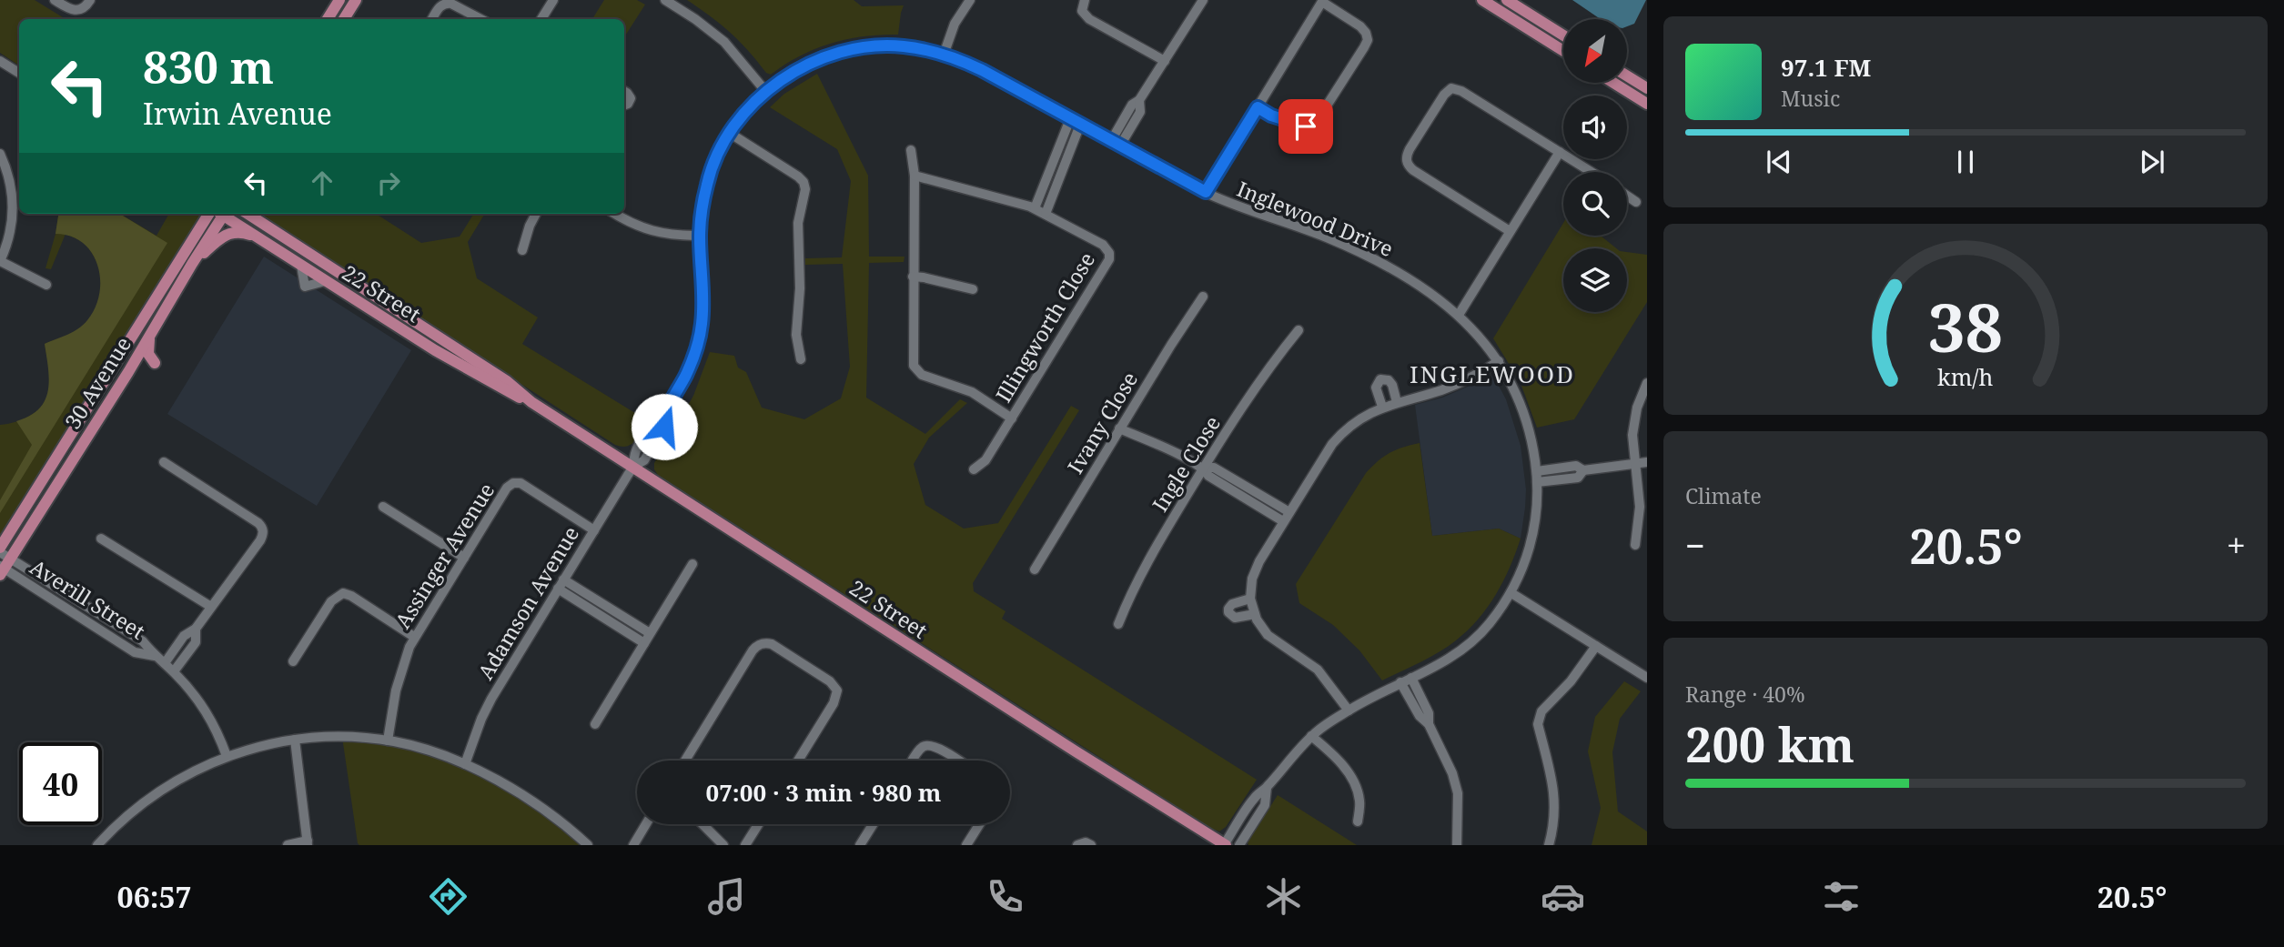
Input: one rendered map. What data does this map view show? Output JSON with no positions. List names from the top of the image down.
{
  "streets": {
    "main road": ["22 Street", "30 Avenue"],
    "street": [
      "Inglewood Drive",
      "Illingworth Close",
      "Ivany Close",
      "Ingle Close",
      "Assinger Avenue",
      "Averill Street",
      "Adamson Avenue"
    ]
  },
  "crossings": [
    ["Inglewood Drive", "22 Street"],
    ["Inglewood Drive", "Adamson Avenue"],
    ["22 Street", "Adamson Avenue"],
    ["30 Avenue", "Averill Street"],
    ["Assinger Avenue", "Adamson Avenue"]
  ],
  "districts": ["INGLEWOOD"],
  "north": "bottom left",
  "page": {
    "turn": ["830 m", "Irwin Avenue"],
    "song": ["97.1 FM", "Music"],
    "tile": [
      "Climate",
      ["Range · 40%", "200 km"]
    ],
    "heat": ["−", "20.5°", "+"],
    "limit": "40",
    "trip": "07:00 · 3 min · 980 m",
    "tabs": ["06:57", "20.5°"],
    "gauge": ["38", "km/h"]
  }
}
